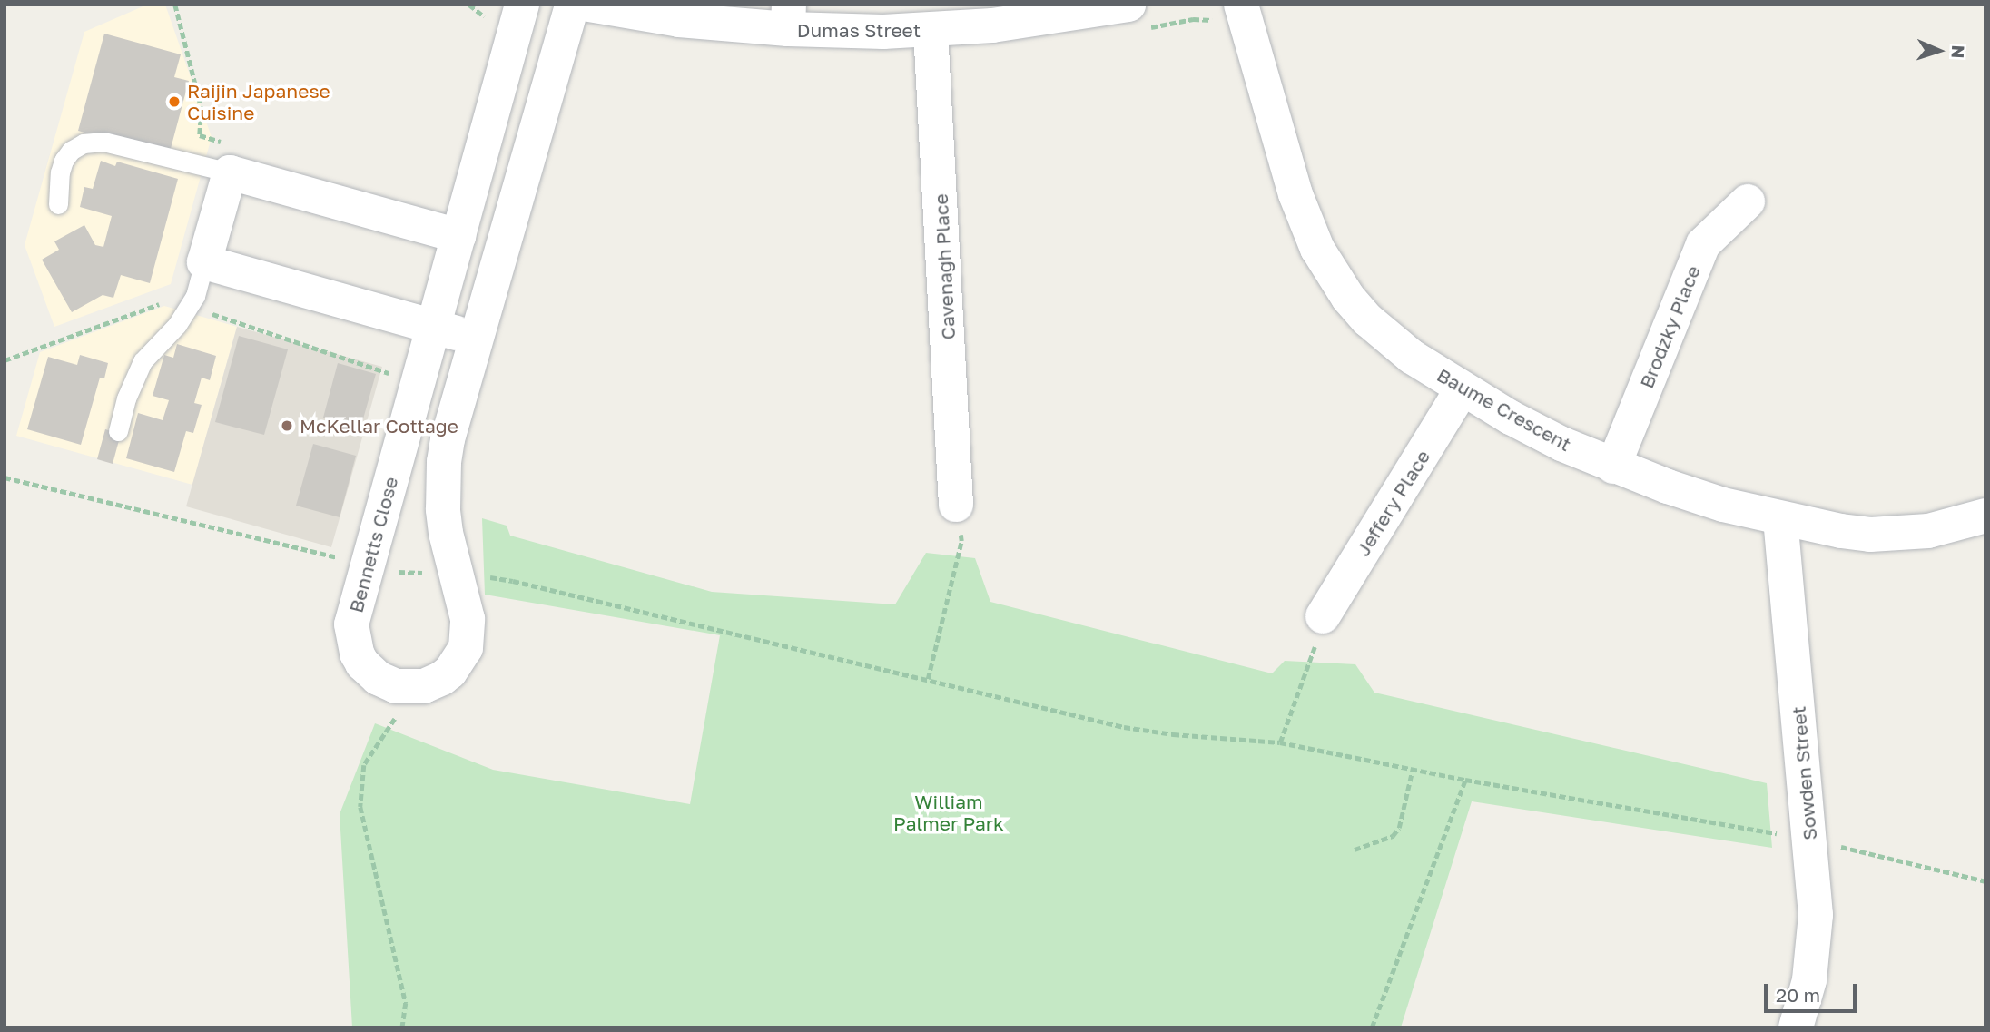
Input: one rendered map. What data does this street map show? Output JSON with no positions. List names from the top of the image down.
{
  "streets": {
    "street": [
      "Dumas Street",
      "Cavenagh Place",
      "Brodzky Place",
      "Baume Crescent",
      "Jeffery Place",
      "Bennetts Close",
      "Sowden Street"
    ]
  },
  "crossings": [
    ["Dumas Street", "Cavenagh Place"],
    ["Brodzky Place", "Baume Crescent"],
    ["Baume Crescent", "Jeffery Place"],
    ["Baume Crescent", "Sowden Street"]
  ],
  "parks": ["William Palmer Park"],
  "places": ["Raijin Japanese Cuisine", "McKellar Cottage"],
  "scale_bar": "20 m",
  "north": "right"
}
